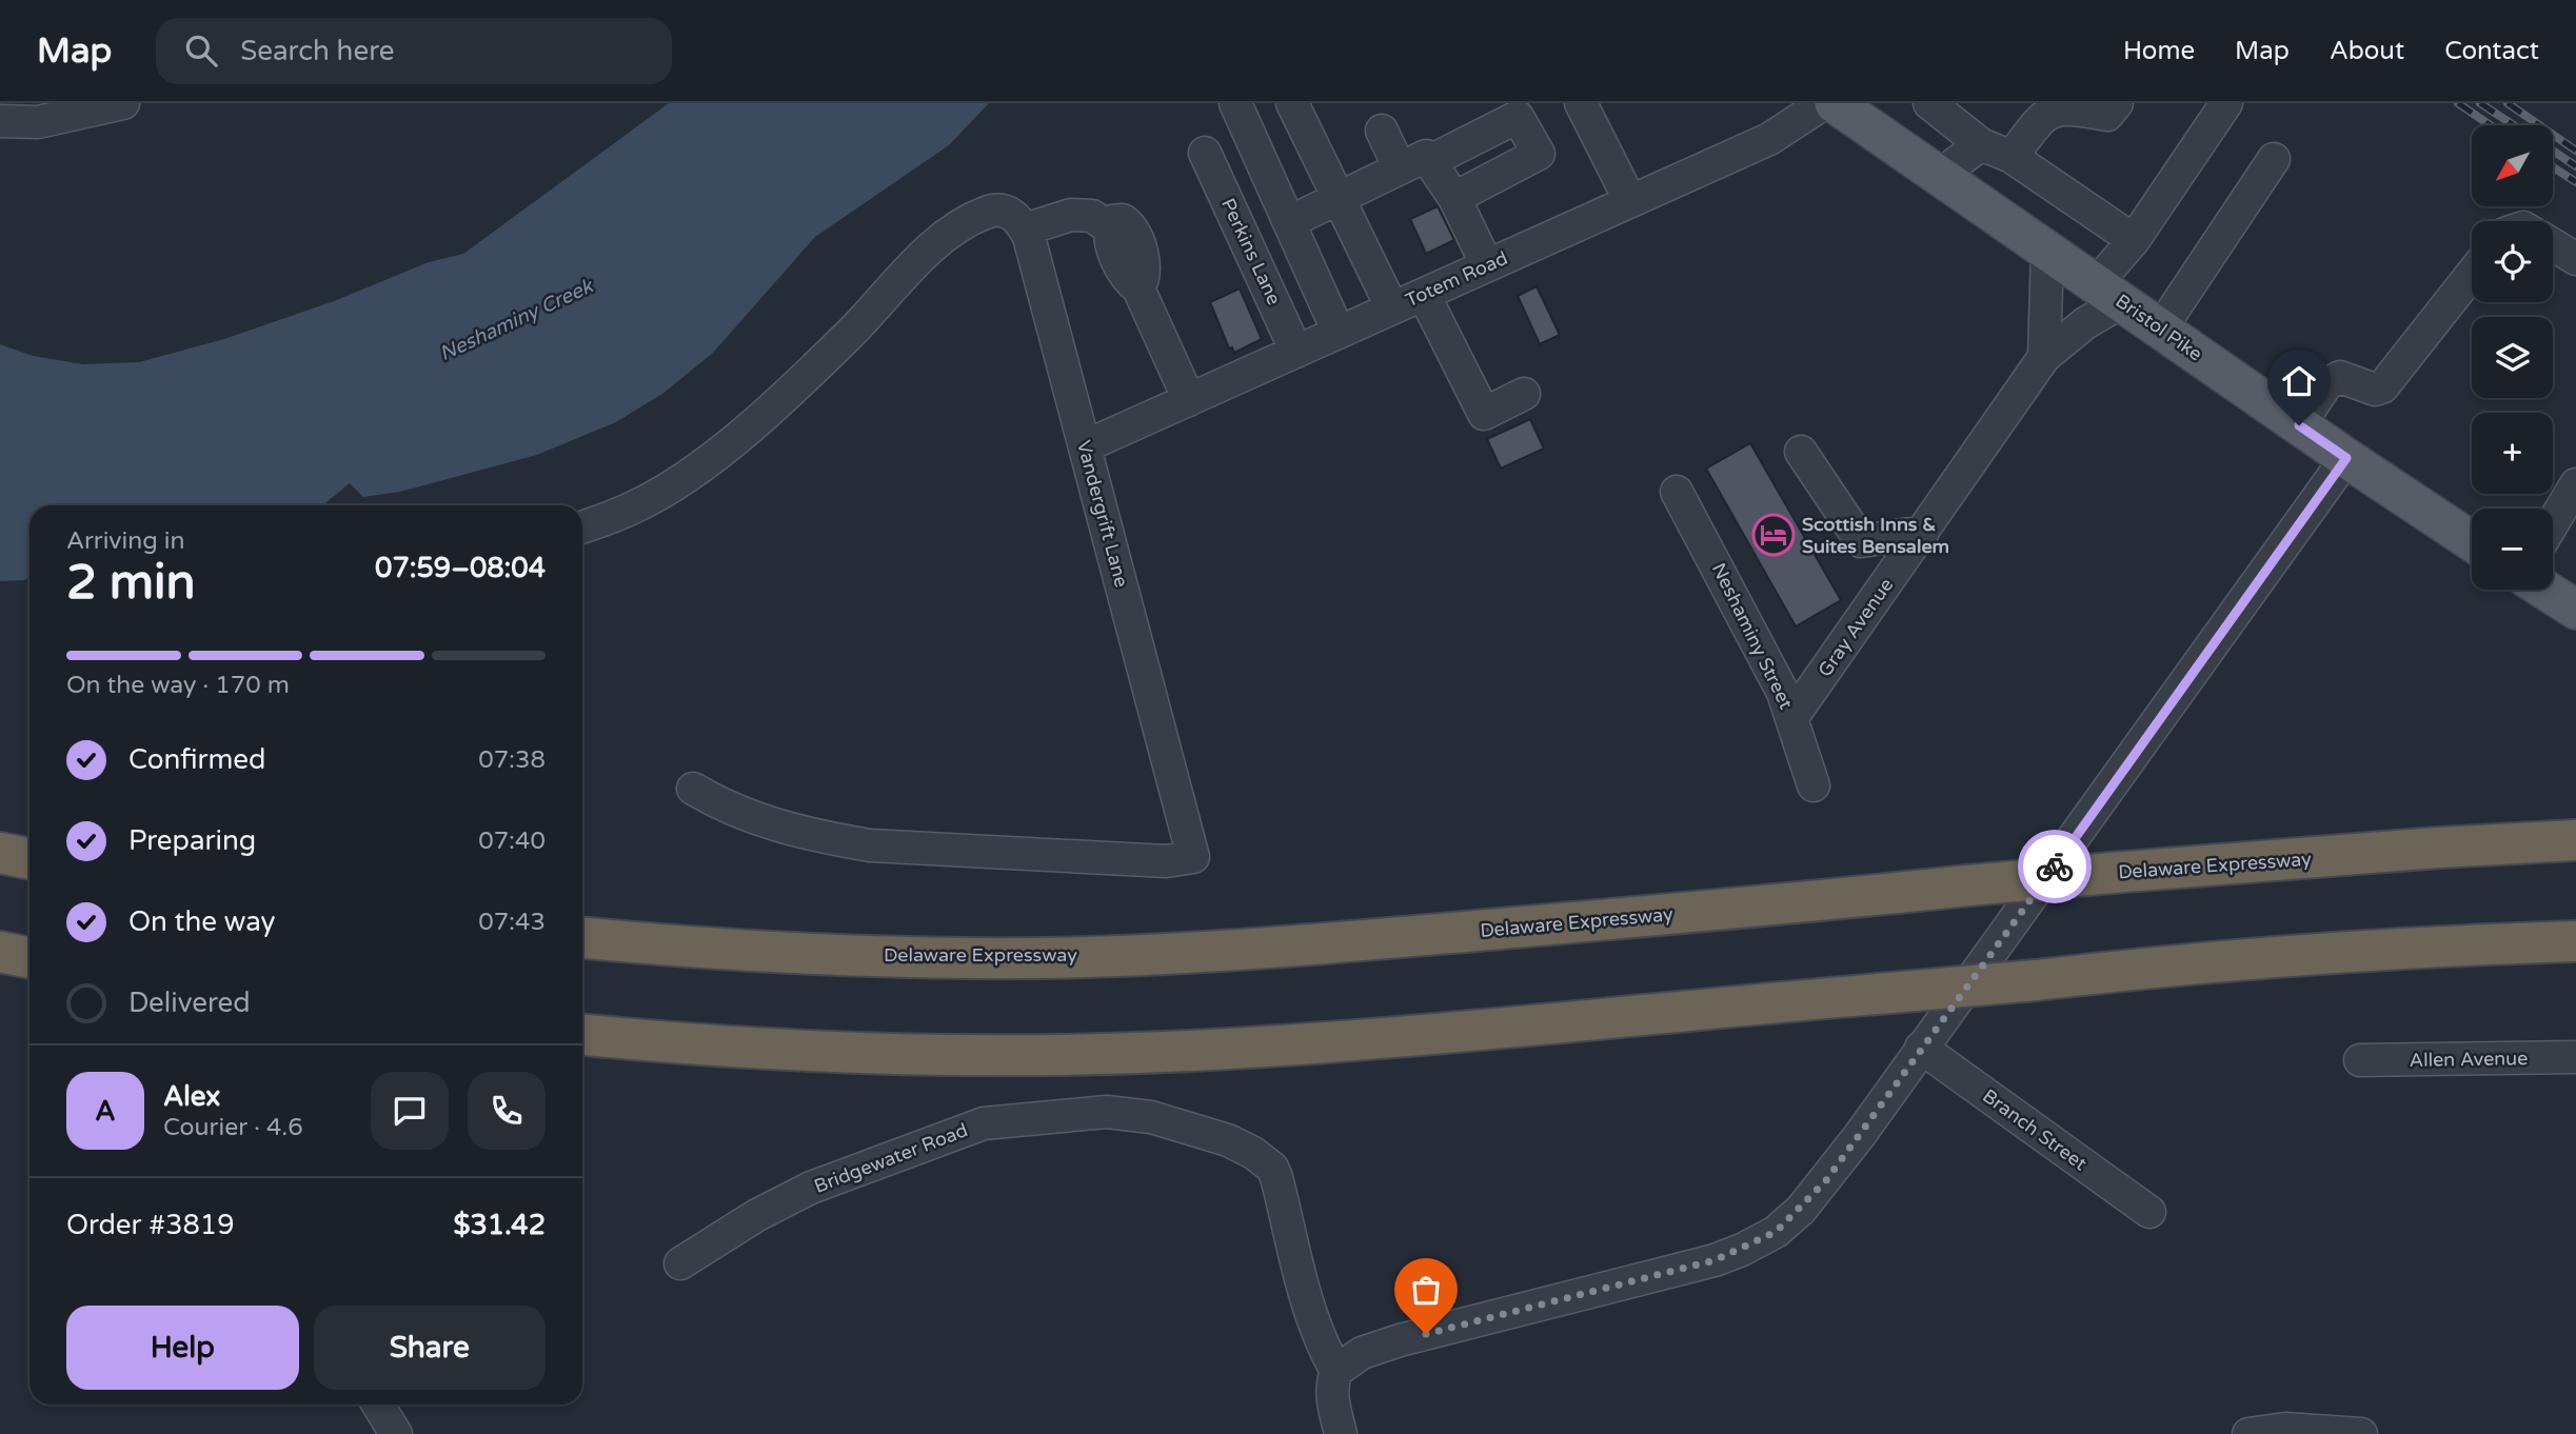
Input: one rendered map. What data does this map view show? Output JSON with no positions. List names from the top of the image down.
{
  "streets": {
    "highway": ["Delaware Expressway"],
    "main road": ["Bristol Pike"],
    "street": [
      "Perkins Lane",
      "Totem Road",
      "Vandergrift Lane",
      "Gray Avenue",
      "Neshaminy Street",
      "Allen Avenue",
      "Branch Street",
      "Bridgewater Road"
    ]
  },
  "crossings": [
    ["Perkins Lane", "Totem Road"],
    ["Totem Road", "Vandergrift Lane"],
    ["Bristol Pike", "Gray Avenue"],
    ["Gray Avenue", "Neshaminy Street"]
  ],
  "water": ["Neshaminy Creek"],
  "places": {
    "hotel": ["Scottish Inns & Suites Bensalem"]
  },
  "north": "bottom left",
  "page": {
    "header": "Map",
    "search": "Search here",
    "nav": [
      "Home",
      "Map",
      "About",
      "Contact"
    ],
    "map_buttons": ["+", "−"],
    "heading": ["2 min", "Arriving in", "07:59–08:04"],
    "panel": [
      "Alex",
      "Courier · 4.6",
      "Order #3819",
      "$31.42"
    ],
    "bar": "On the way · 170 m",
    "list": [
      ["Confirmed", "07:38"],
      ["Preparing", "07:40"],
      ["On the way", "07:43"],
      "Delivered"
    ],
    "round": "A",
    "buttons": ["Help", "Share"]
  }
}
